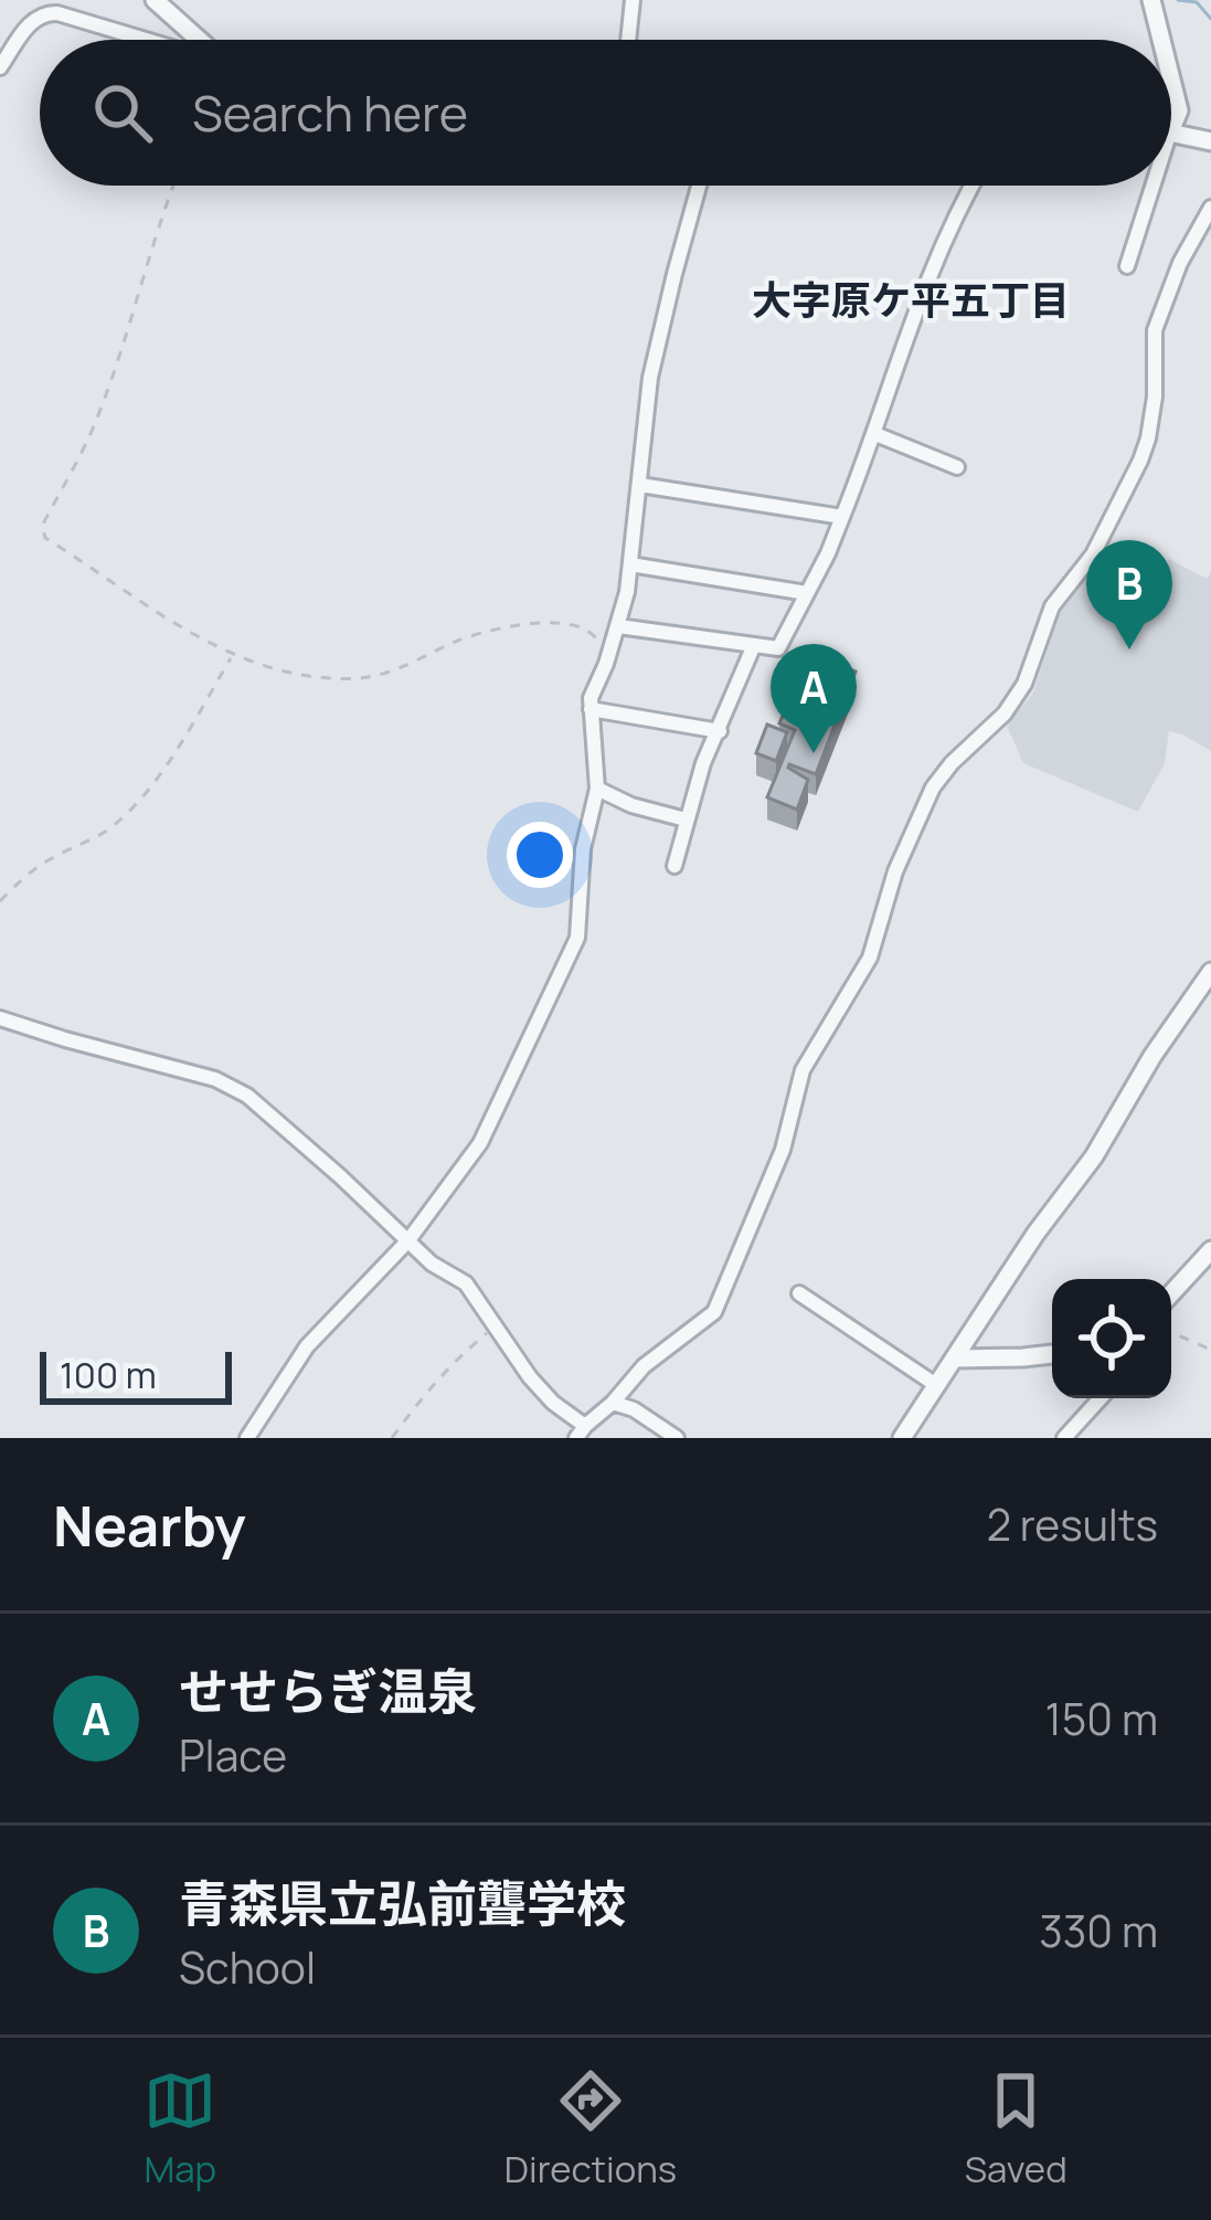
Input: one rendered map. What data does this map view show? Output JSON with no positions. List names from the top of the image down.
{
  "districts": ["大字原ケ平五丁目"],
  "scale_bar": "100 m",
  "page": {
    "search": "Search here",
    "pins": ["B", "A"],
    "scale": "100 m",
    "heading": ["Nearby", "2 results"],
    "list": [
      {
        "mark": "A",
        "name": "せせらぎ温泉",
        "note": "Place",
        "value": "150 m"
      },
      {
        "mark": "B",
        "name": "青森県立弘前聾学校",
        "note": "School",
        "value": "330 m"
      }
    ],
    "nav": ["Map", "Directions", "Saved"]
  }
}
